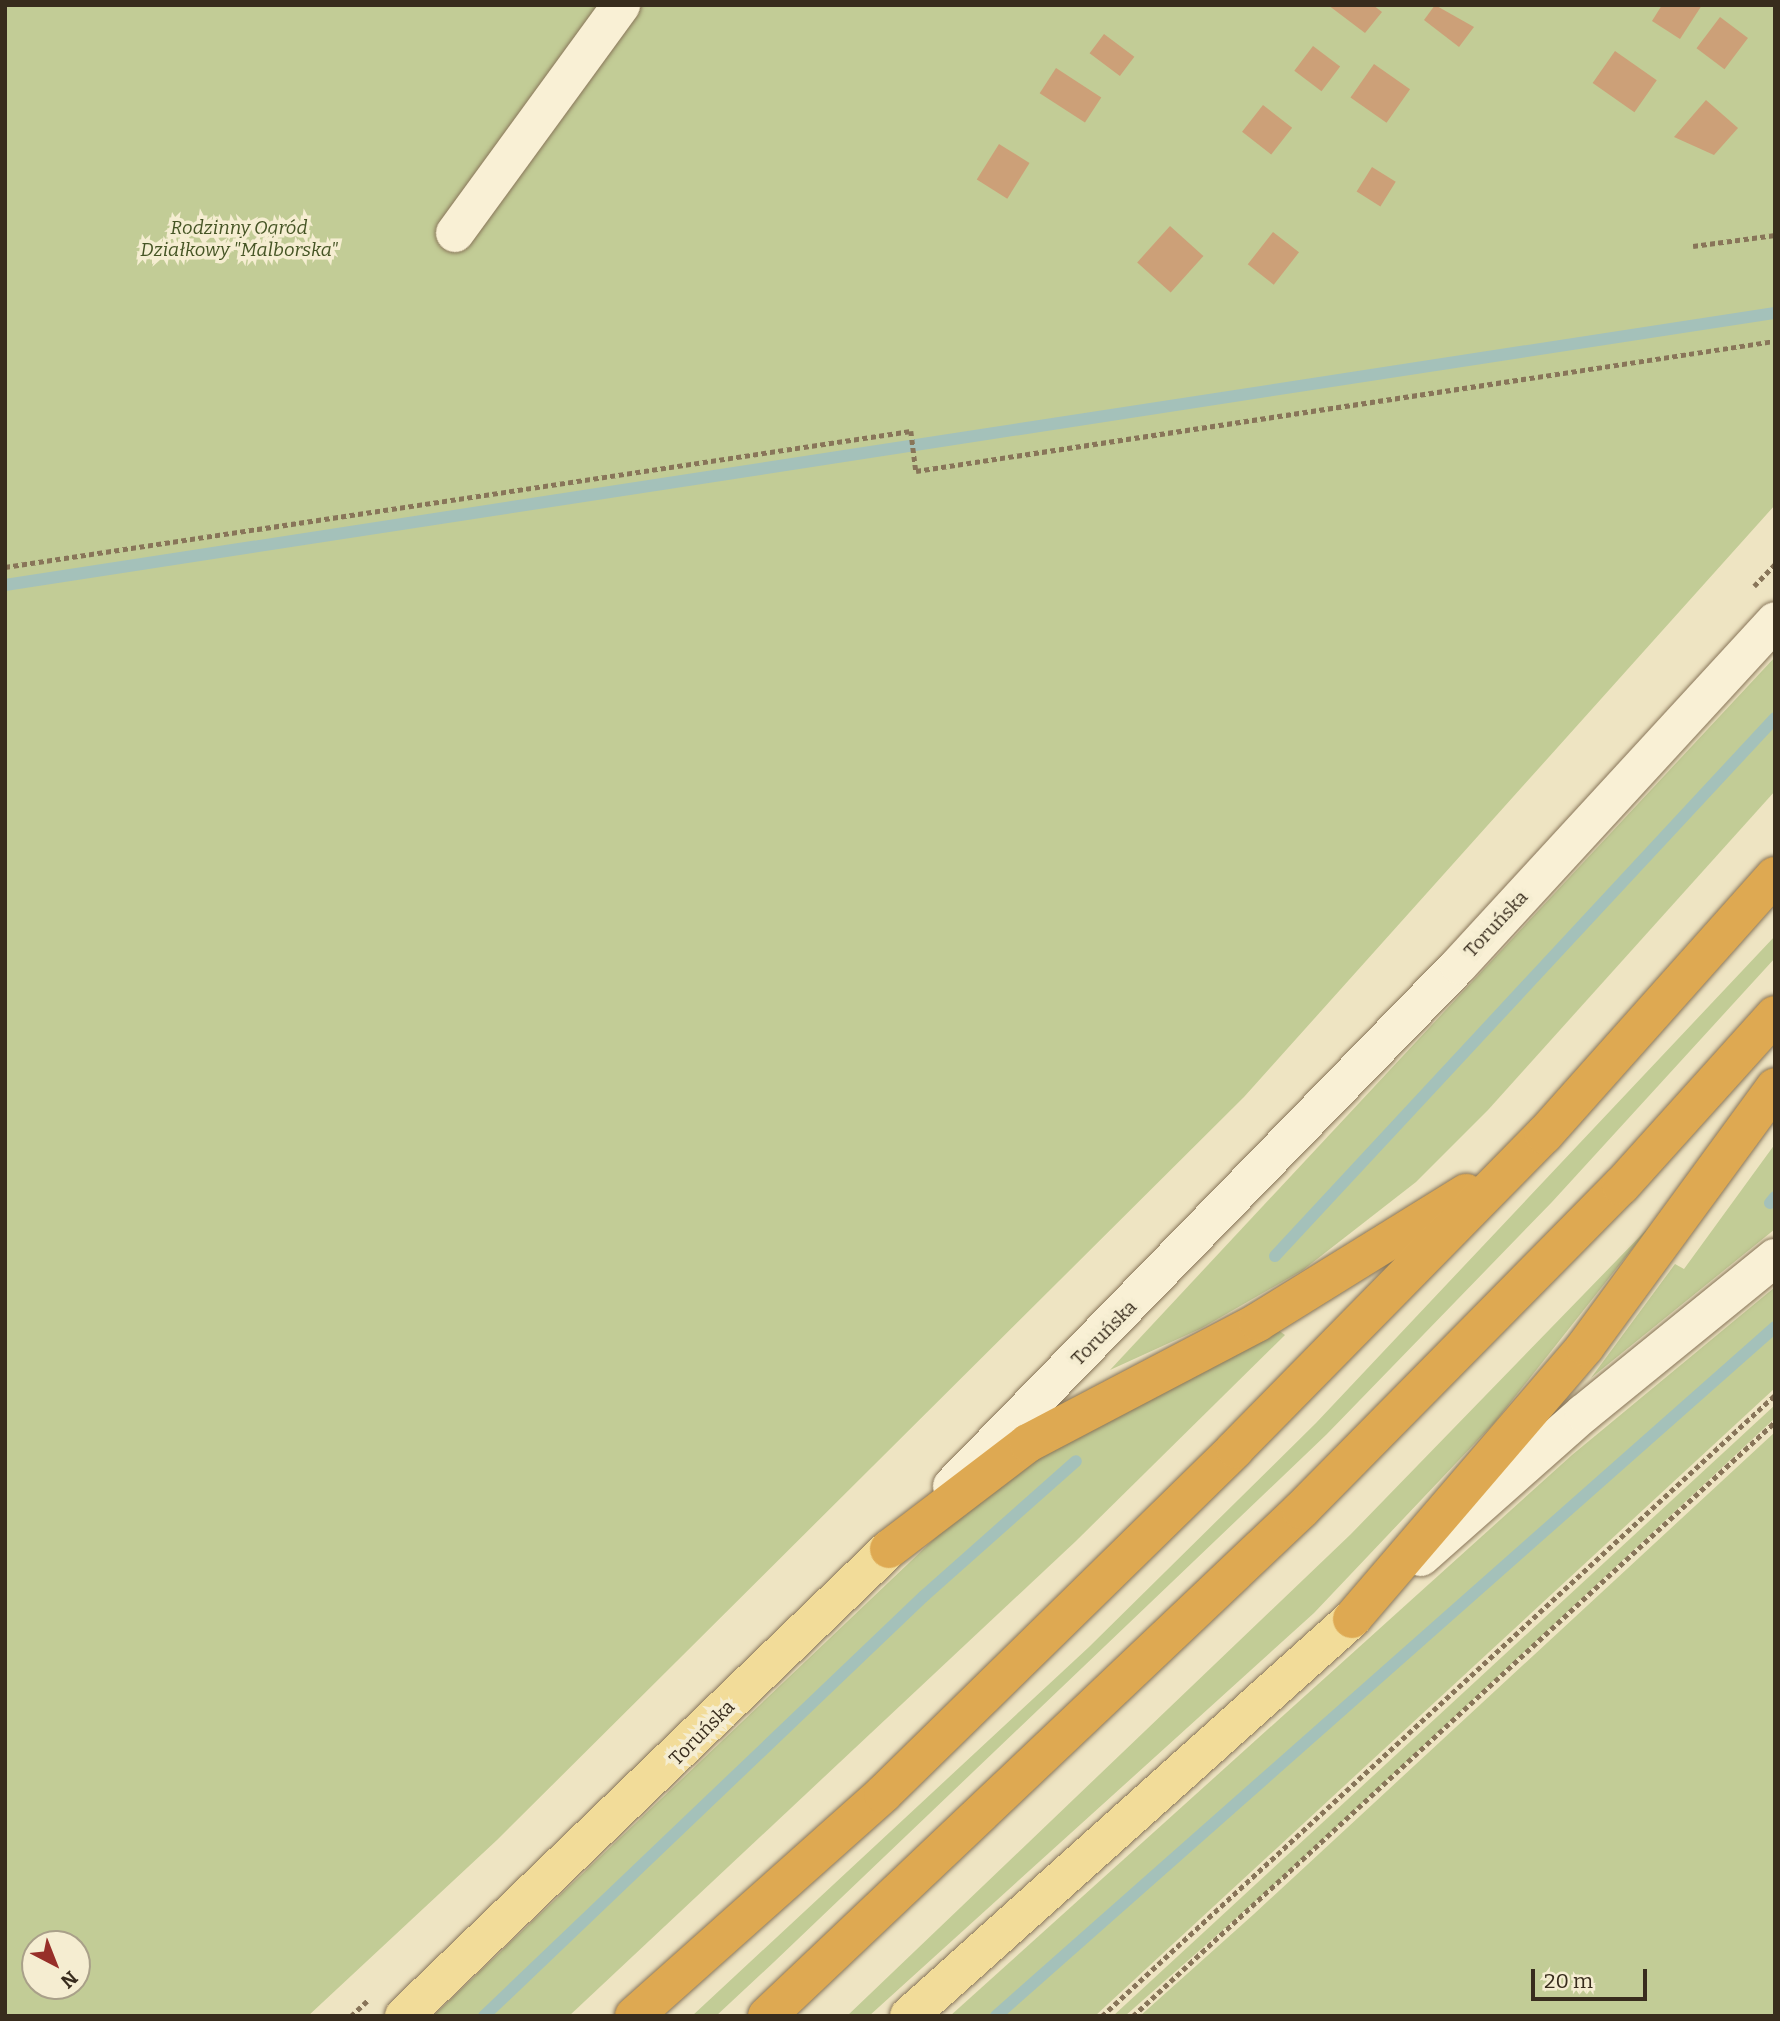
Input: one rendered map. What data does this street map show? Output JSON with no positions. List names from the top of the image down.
{
  "streets": {
    "main road": ["Toruńska"]
  },
  "parks": ["Rodzinny Ogród Działkowy \"Malborska\""],
  "scale_bar": "20 m",
  "north": "bottom right"
}
